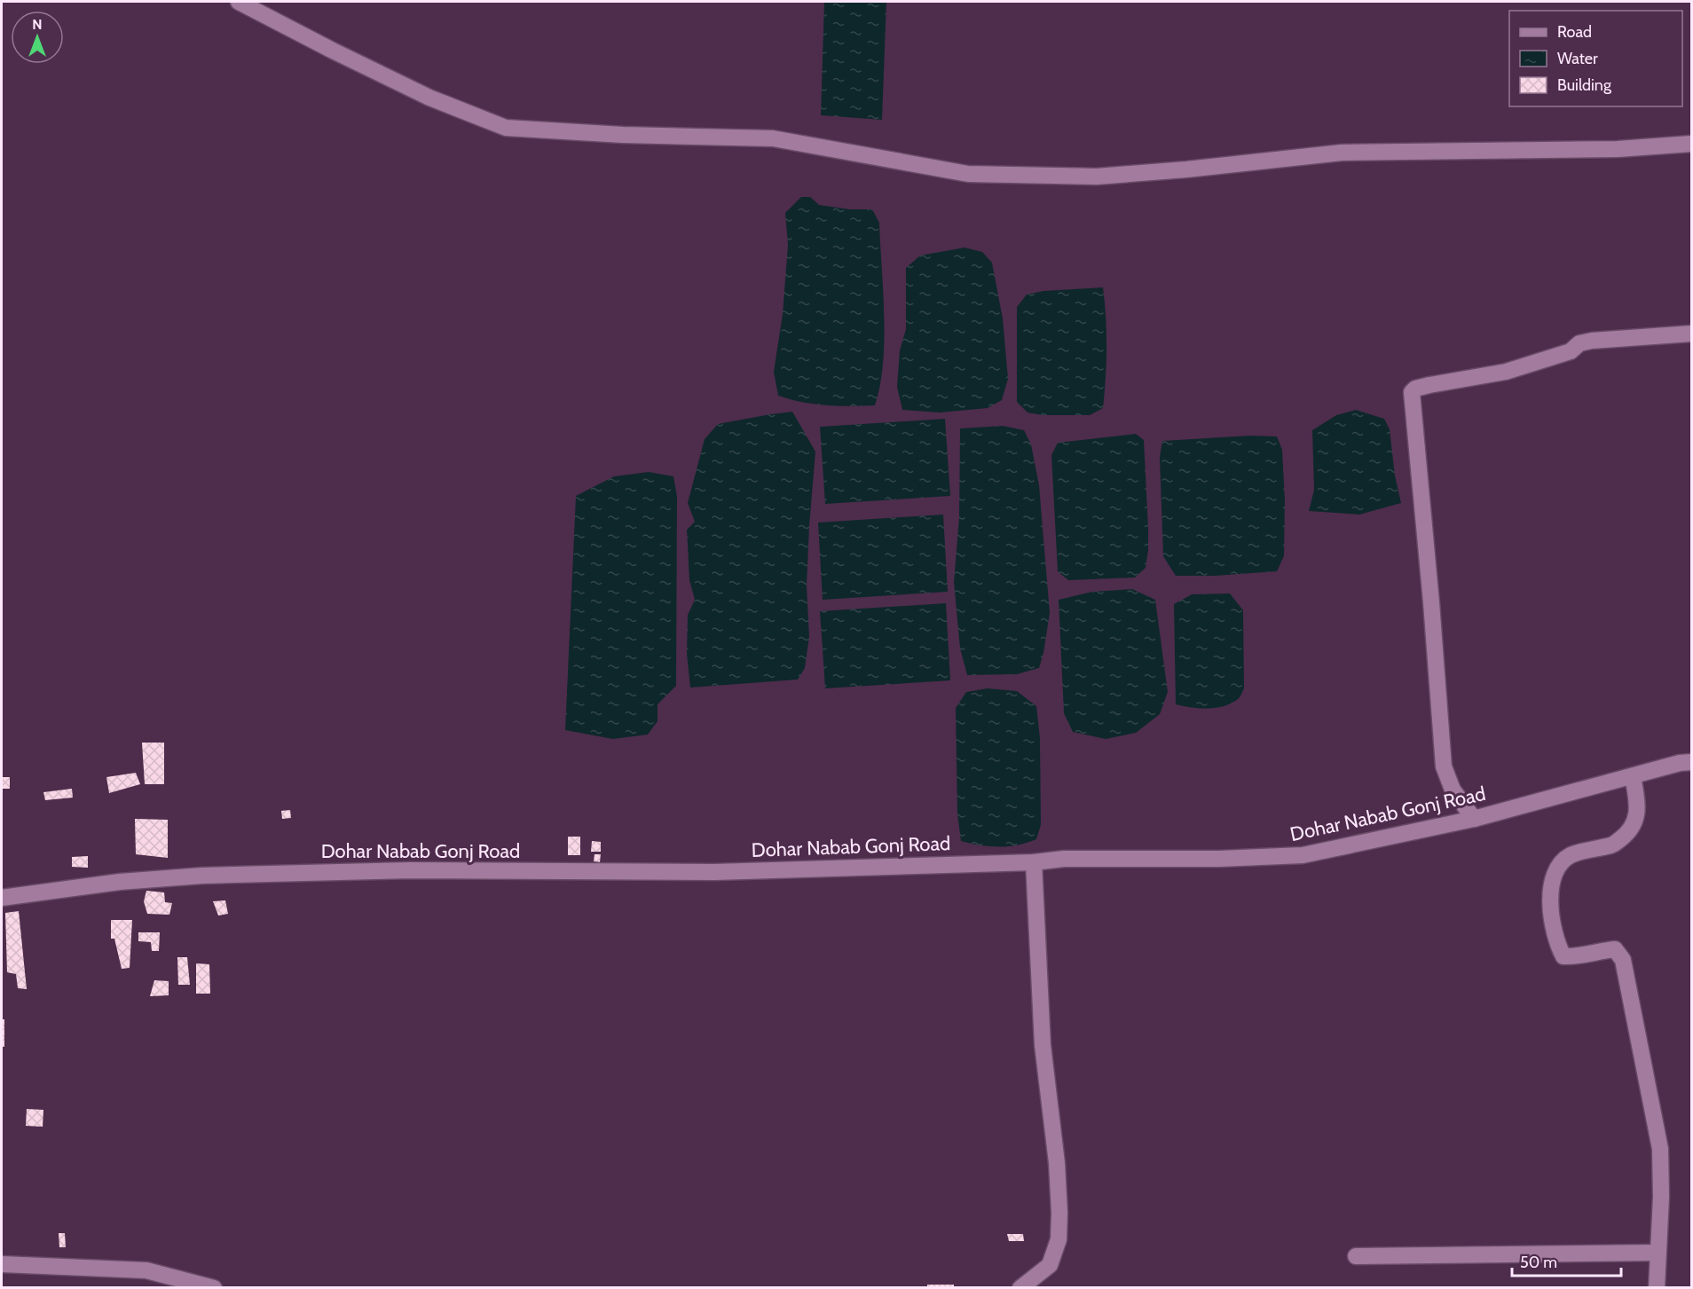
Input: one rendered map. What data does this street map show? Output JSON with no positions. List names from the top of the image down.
{
  "streets": {
    "street": ["Dohar Nabab Gonj Road"]
  },
  "legend": ["Road", "Water", "Building"],
  "scale_bar": "50 m",
  "north": "top"
}
